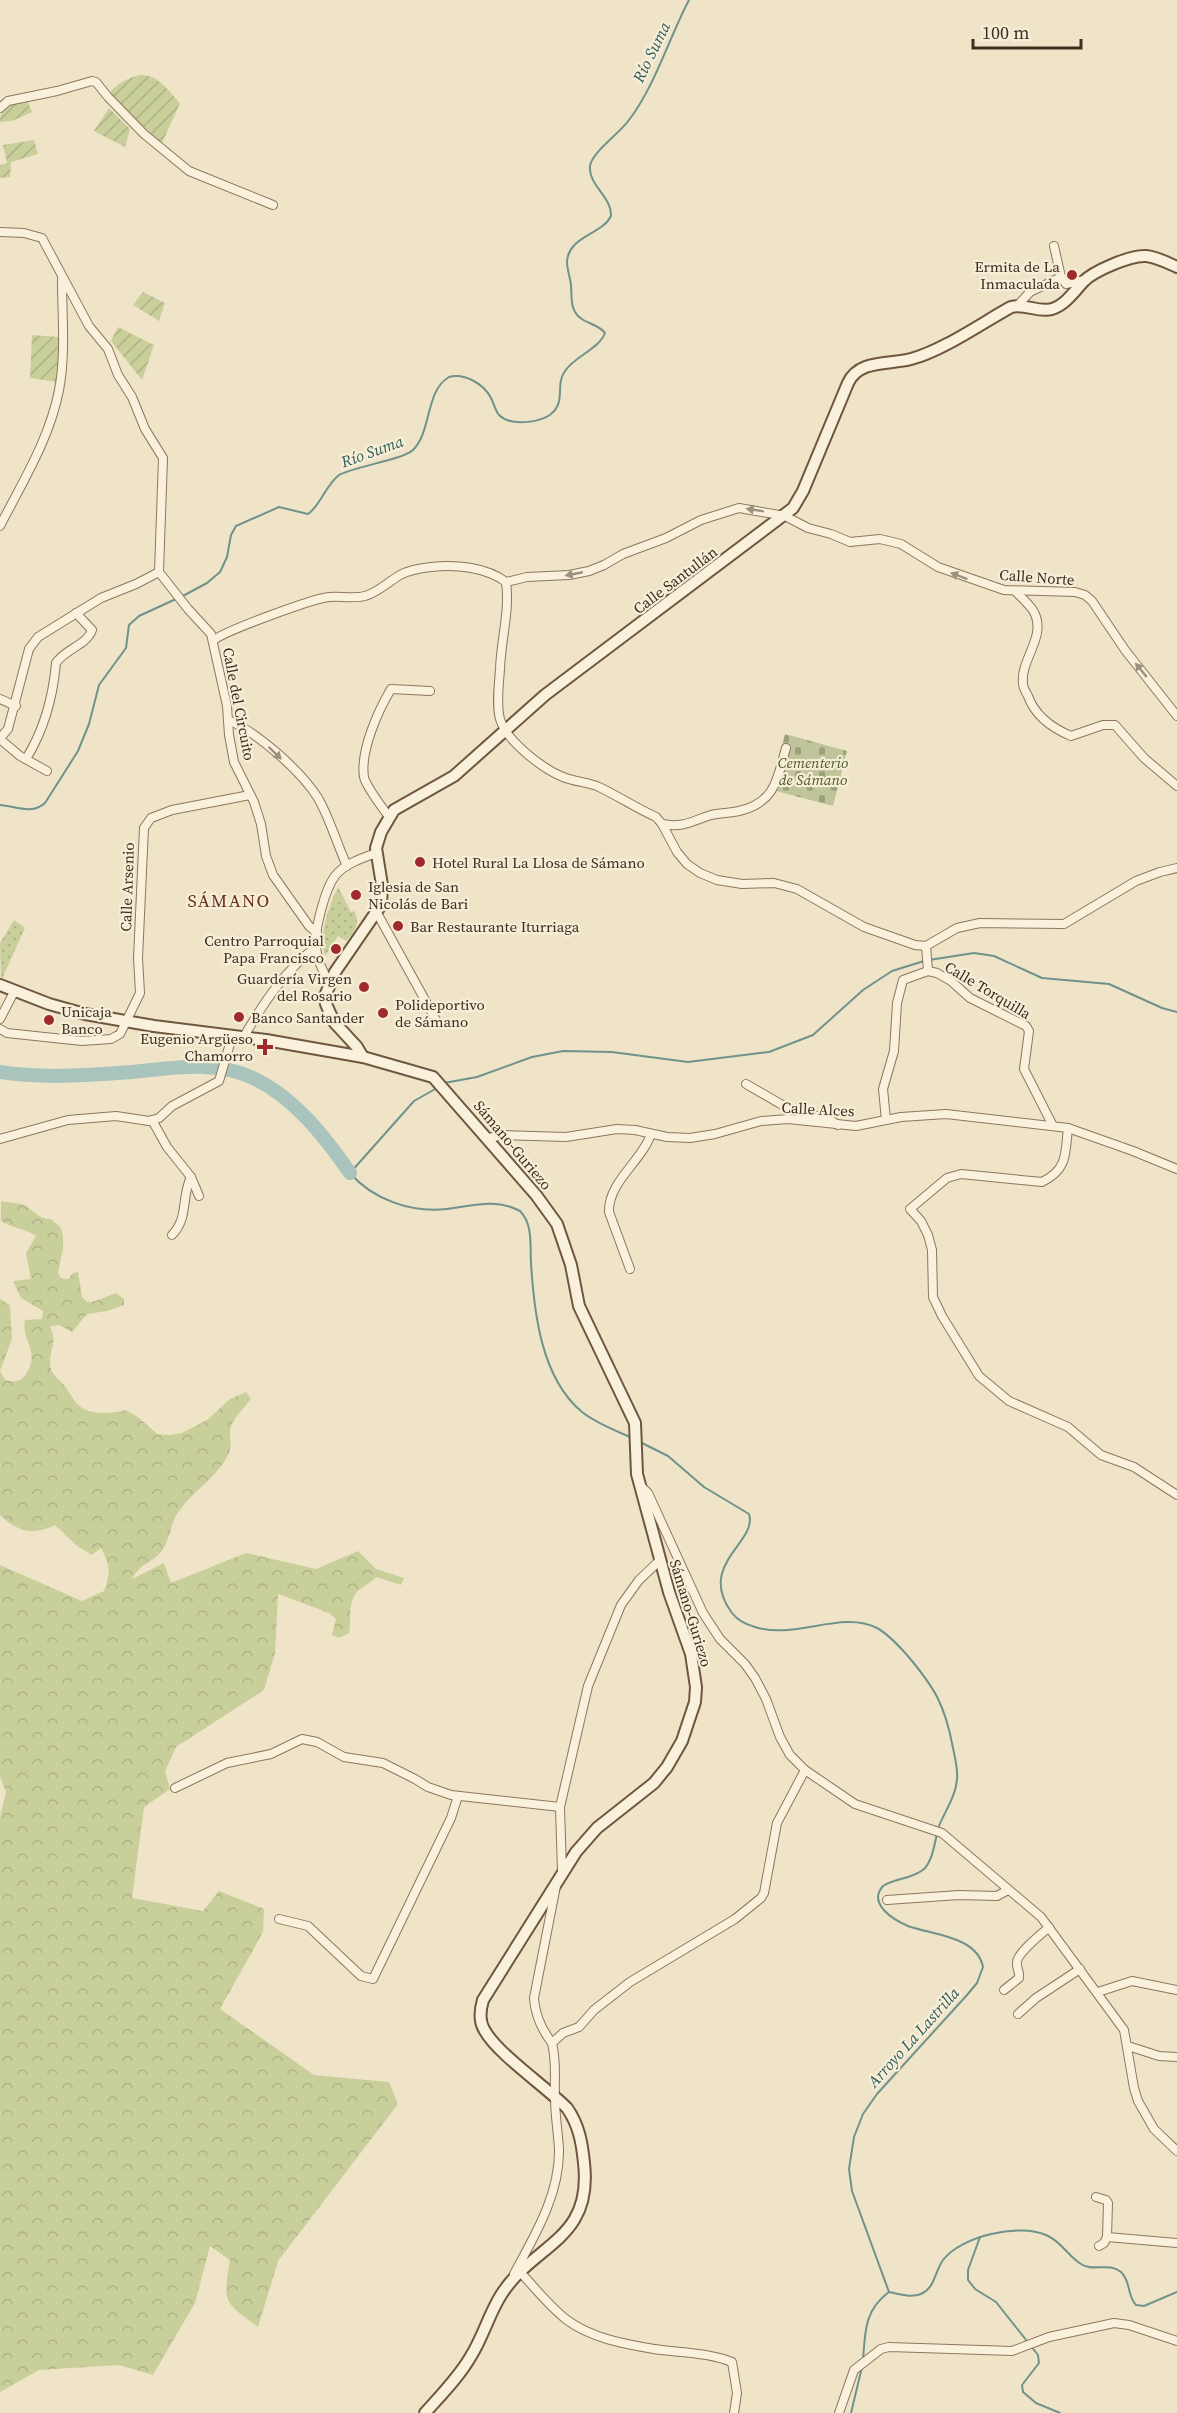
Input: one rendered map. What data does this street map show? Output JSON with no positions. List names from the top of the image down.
{
  "streets": {
    "street": [
      "Calle Norte",
      "Calle Santullán",
      "Calle del Circuito",
      "Calle Arsenio",
      "Calle Torquilla",
      "Calle Alces",
      "Sámano-Guriezo"
    ]
  },
  "crossings": [
    ["Calle Norte", "Calle Santullán"],
    ["Calle Norte", "Calle del Circuito"],
    ["Calle del Circuito", "Calle Arsenio"],
    ["Calle Arsenio", "Sámano-Guriezo"],
    ["Calle Torquilla", "Calle Alces"],
    ["Calle Alces", "Sámano-Guriezo"]
  ],
  "one_way": ["Calle Norte"],
  "districts": ["SÁMANO"],
  "water": ["Río Suma", "Arroyo La Lastrilla"],
  "parks": ["Cementerio de Sámano"],
  "places": {
    "other": [
      "Ermita de La Inmaculada",
      "Hotel Rural La Llosa de Sámano",
      "Iglesia de San Nicolás de Bari",
      "Bar Restaurante Iturriaga",
      "Centro Parroquial Papa Francisco",
      "Guardería Virgen del Rosario",
      "Polideportivo de Sámano",
      "Banco Santander",
      "Unicaja Banco"
    ],
    "health": ["Eugenio Argüeso Chamorro"]
  },
  "scale_bar": "100 m"
}
